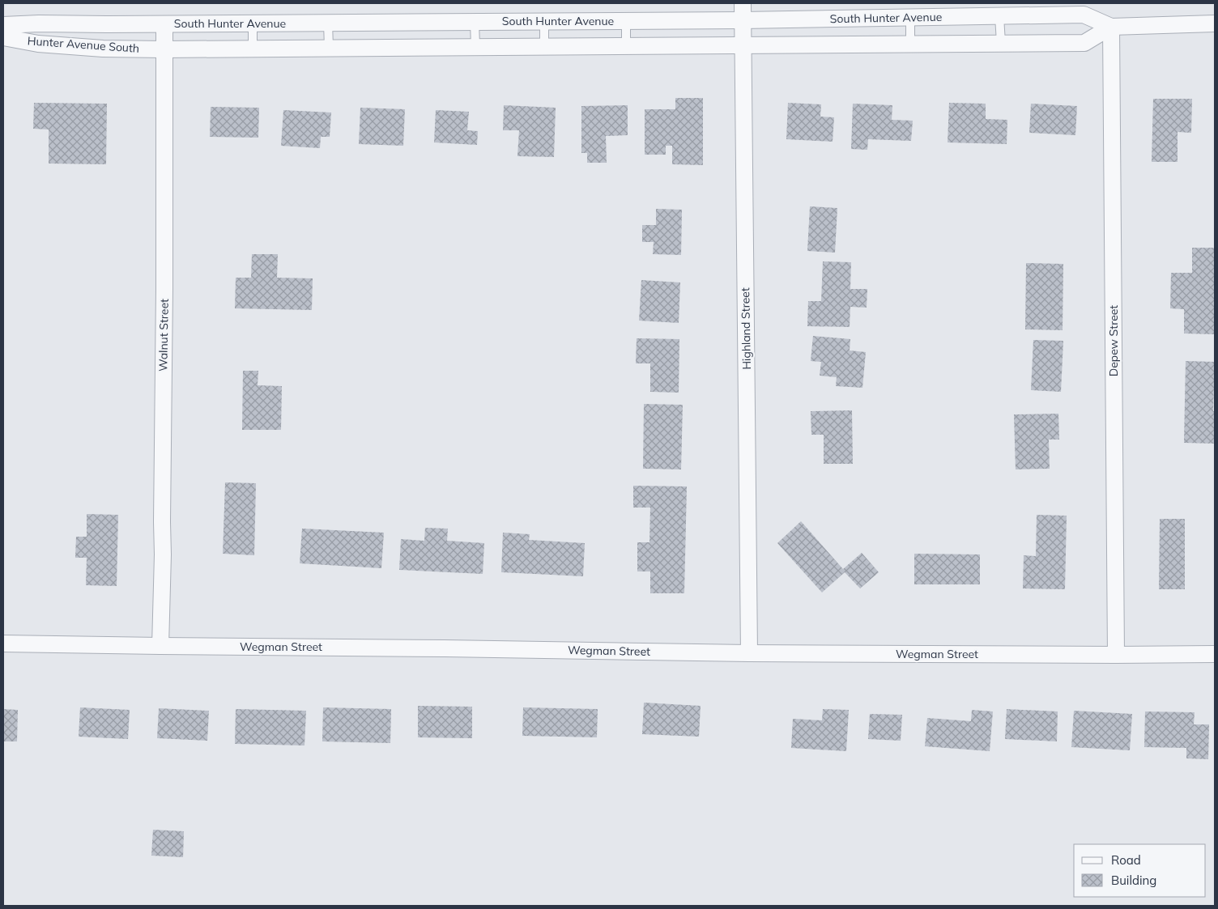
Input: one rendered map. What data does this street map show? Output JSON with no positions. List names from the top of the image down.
{
  "streets": {
    "street": [
      "South Hunter Avenue",
      "Hunter Avenue South",
      "Highland Street",
      "Walnut Street",
      "Depew Street",
      "Wegman Street"
    ]
  },
  "crossings": [
    ["South Hunter Avenue", "Hunter Avenue South"],
    ["South Hunter Avenue", "Highland Street"],
    ["South Hunter Avenue", "Walnut Street"],
    ["South Hunter Avenue", "Depew Street"],
    ["Hunter Avenue South", "Walnut Street"],
    ["Highland Street", "Wegman Street"],
    ["Walnut Street", "Wegman Street"],
    ["Depew Street", "Wegman Street"]
  ],
  "legend": ["Road", "Building"]
}
